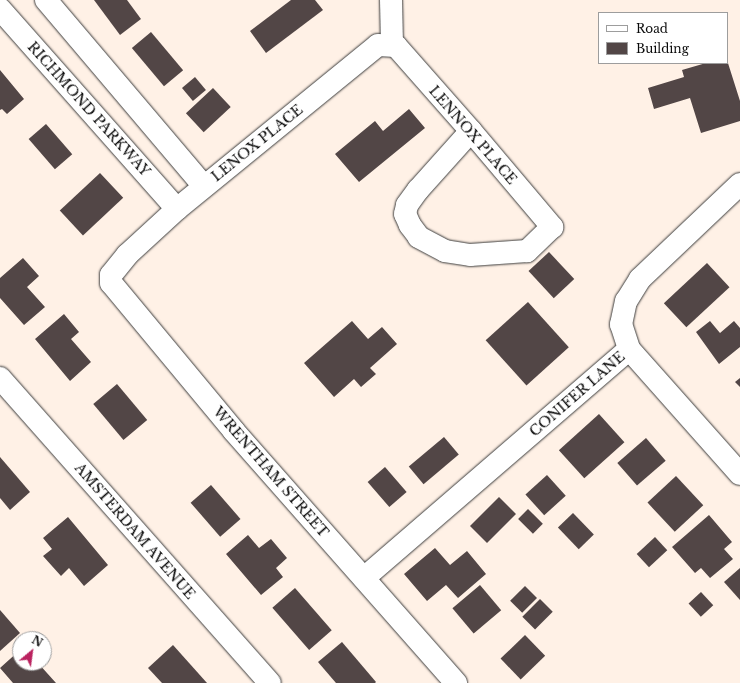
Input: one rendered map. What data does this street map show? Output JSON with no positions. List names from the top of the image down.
{
  "streets": {
    "street": [
      "RICHMOND PARKWAY",
      "LENNOX PLACE",
      "LENOX PLACE",
      "CONIFER LANE",
      "WRENTHAM STREET",
      "AMSTERDAM AVENUE"
    ]
  },
  "crossings": [
    ["RICHMOND PARKWAY", "LENOX PLACE"],
    ["LENNOX PLACE", "LENOX PLACE"],
    ["LENOX PLACE", "WRENTHAM STREET"],
    ["CONIFER LANE", "WRENTHAM STREET"]
  ],
  "legend": ["Road", "Building"],
  "north": "top right"
}
